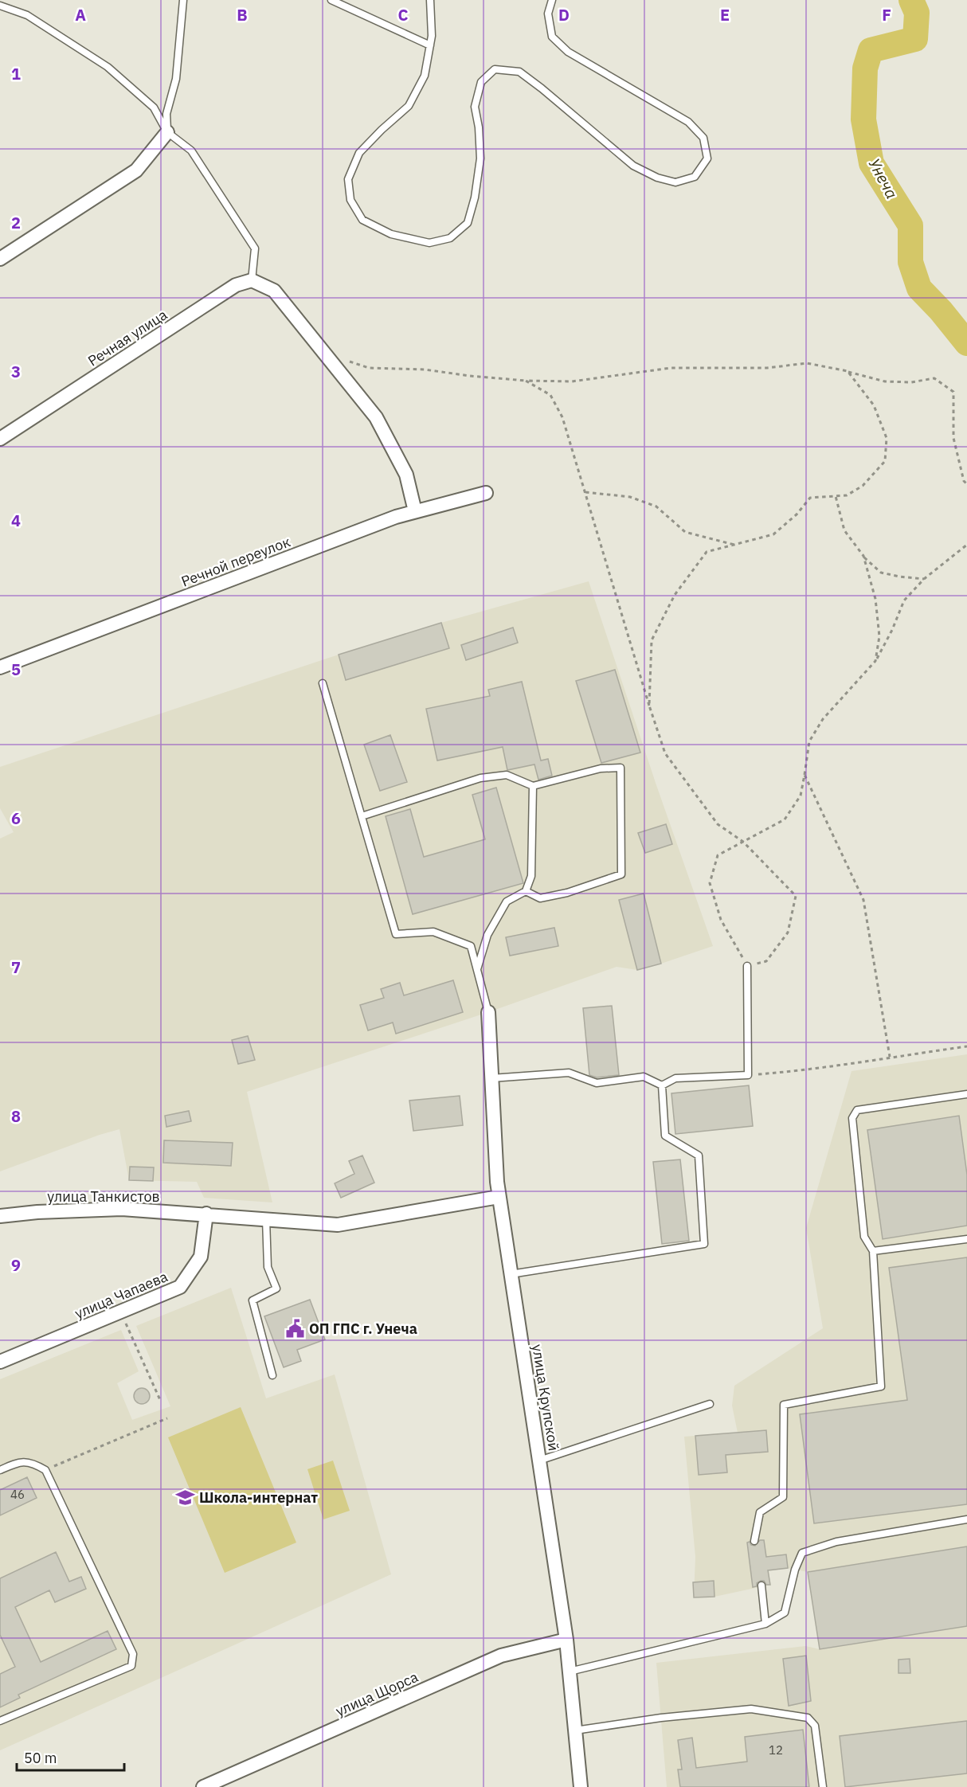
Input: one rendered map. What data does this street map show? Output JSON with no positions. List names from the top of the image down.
{
  "streets": {
    "street": [
      "Речная улица",
      "Речной переулок",
      "улица Танкистов",
      "улица Чапаева",
      "улица Крупской",
      "улица Щорса"
    ]
  },
  "crossings": [
    ["улица Танкистов", "улица Чапаева"],
    ["улица Танкистов", "улица Крупской"],
    ["улица Крупской", "улица Щорса"]
  ],
  "water": ["Унеча"],
  "places": {
    "public building": ["ОП ГПС г. Унеча"],
    "school or university": ["Школа-интернат"]
  },
  "house_numbers": ["46", "12"],
  "scale_bar": "50 m",
  "grid": {
    "columns": [
      "A",
      "B",
      "C",
      "D",
      "E",
      "F"
    ],
    "rows": [
      "1",
      "2",
      "3",
      "4",
      "5",
      "6",
      "7",
      "8",
      "9"
    ]
  }
}
